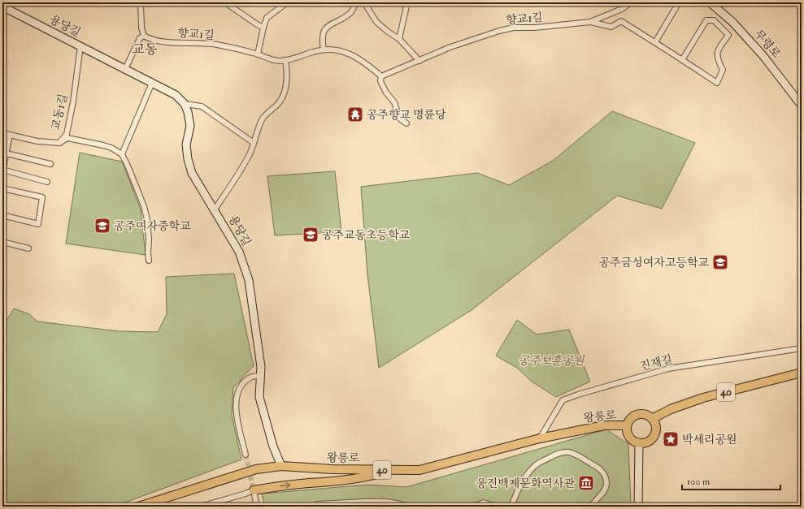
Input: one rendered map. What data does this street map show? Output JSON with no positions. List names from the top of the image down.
{
  "streets": {
    "main road": ["40", "왕릉로"],
    "street": [
      "향교1길",
      "용당길",
      "무령로",
      "교동1길",
      "진재길"
    ]
  },
  "crossings": [
    ["용당길", "교동1길"],
    ["용당길", "왕릉로"],
    ["진재길", "왕릉로"],
    ["40", "왕릉로"]
  ],
  "districts": ["교동"],
  "parks": ["공주보훈공원"],
  "places": {
    "temple": ["공주향교 명륜당"],
    "school or university": ["공주여자중학교", "공주교동초등학교", "공주금성여자고등학교"],
    "place": ["박세리공원"],
    "museum": ["웅진백제문화역사관"]
  },
  "scale_bar": "100 m"
}
